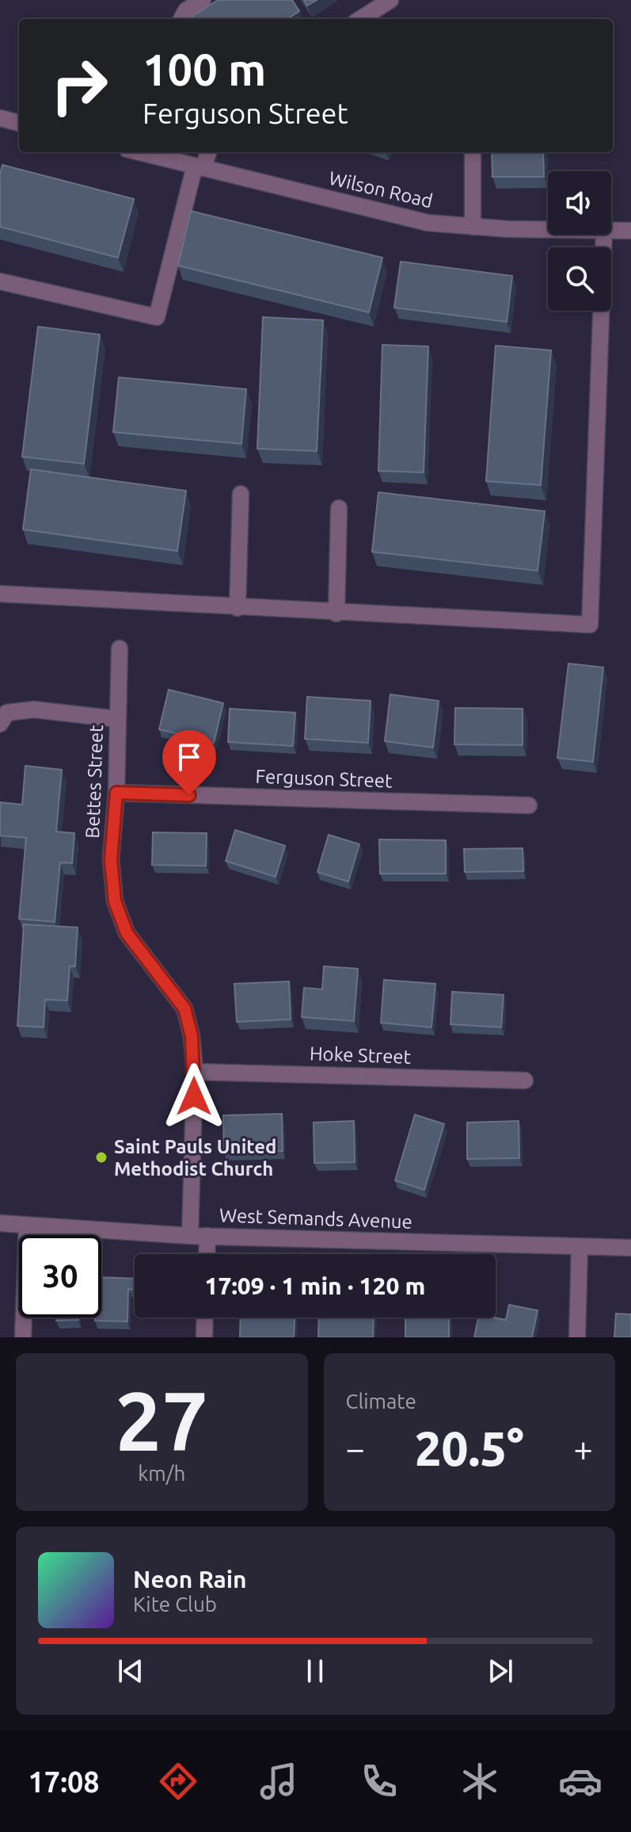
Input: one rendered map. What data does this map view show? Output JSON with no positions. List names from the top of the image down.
{
  "streets": {
    "street": [
      "Wilson Road",
      "Ferguson Street",
      "Bettes Street",
      "Hoke Street",
      "West Semands Avenue"
    ]
  },
  "crossings": [
    ["Ferguson Street", "Bettes Street"],
    ["Bettes Street", "Hoke Street"],
    ["Bettes Street", "West Semands Avenue"]
  ],
  "places": ["Saint Pauls United Methodist Church"],
  "page": {
    "turn": ["100 m", "Ferguson Street"],
    "limit": "30",
    "trip": "17:09 · 1 min · 120 m",
    "tile": [
      ["27", "km/h"],
      "Climate"
    ],
    "heat": ["−", "20.5°", "+"],
    "song": ["Neon Rain", "Kite Club"],
    "tabs": "17:08"
  }
}
